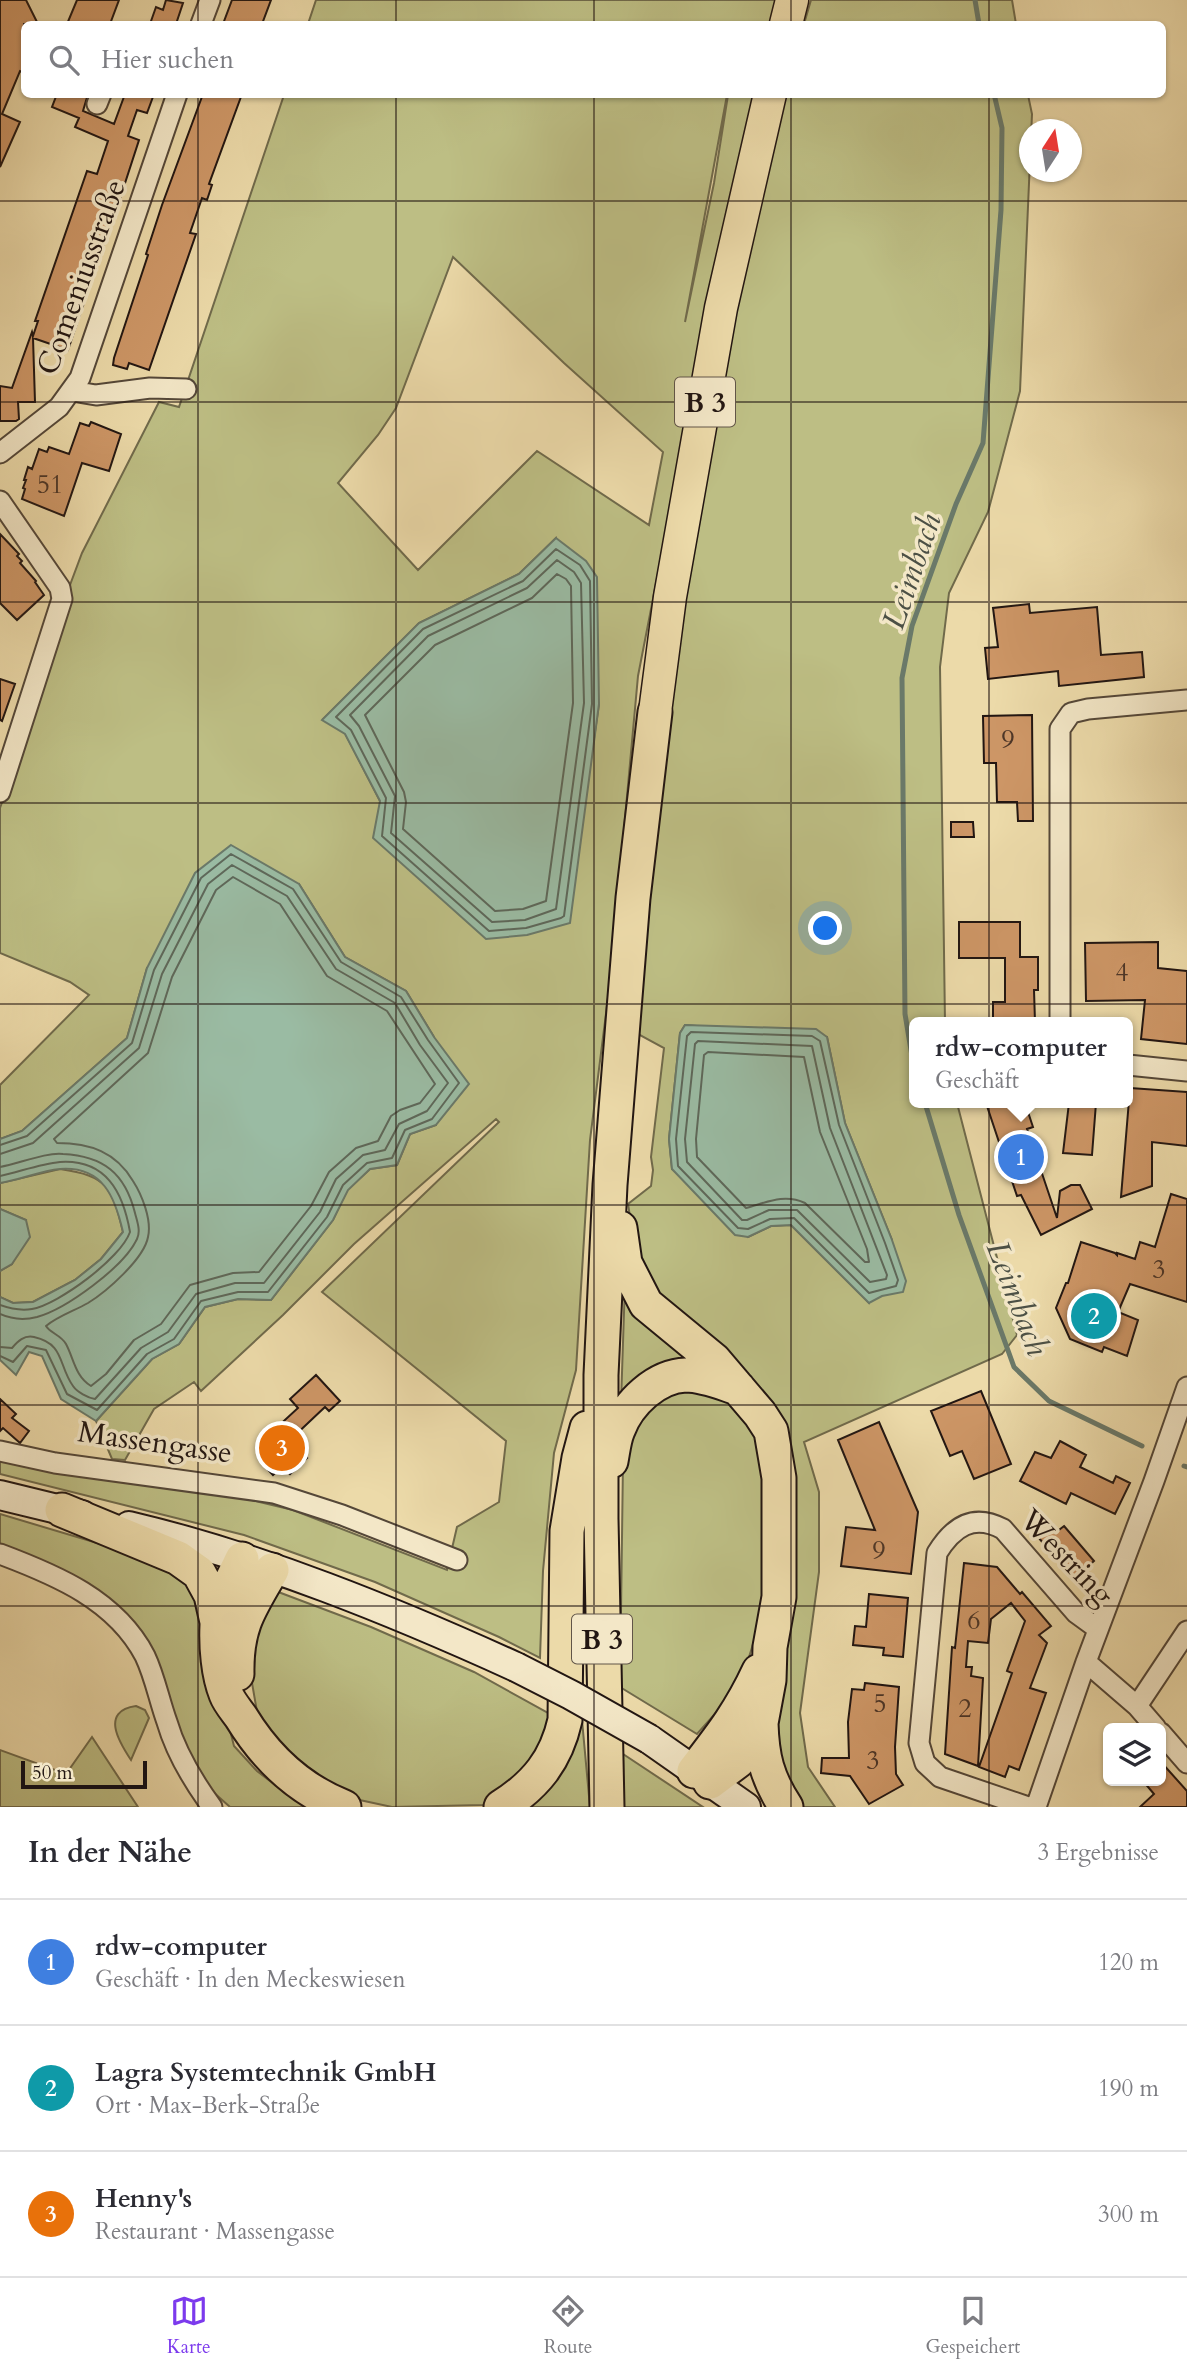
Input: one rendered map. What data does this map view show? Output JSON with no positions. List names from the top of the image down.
{
  "streets": {
    "highway": ["B 3"],
    "street": ["Comeniusstraße", "Massengasse", "Westring"]
  },
  "water": ["Leimbach"],
  "house_numbers": [
    "51",
    "9",
    "4",
    "3",
    "9",
    "6",
    "5",
    "2",
    "3"
  ],
  "scale_bar": "50 m",
  "north": "top",
  "page": {
    "search": "Hier suchen",
    "popup": ["rdw-computer", "Geschäft"],
    "pins": ["1", "2", "3"],
    "scale": "50 m",
    "heading": ["In der Nähe", "3 Ergebnisse"],
    "list": [
      {
        "mark": "1",
        "name": "rdw-computer",
        "note": "Geschäft · In den Meckeswiesen",
        "value": "120 m"
      },
      {
        "mark": "2",
        "name": "Lagra Systemtechnik GmbH",
        "note": "Ort · Max-Berk-Straße",
        "value": "190 m"
      },
      {
        "mark": "3",
        "name": "Henny's",
        "note": "Restaurant · Massengasse",
        "value": "300 m"
      }
    ],
    "nav": ["Karte", "Route", "Gespeichert"]
  }
}
